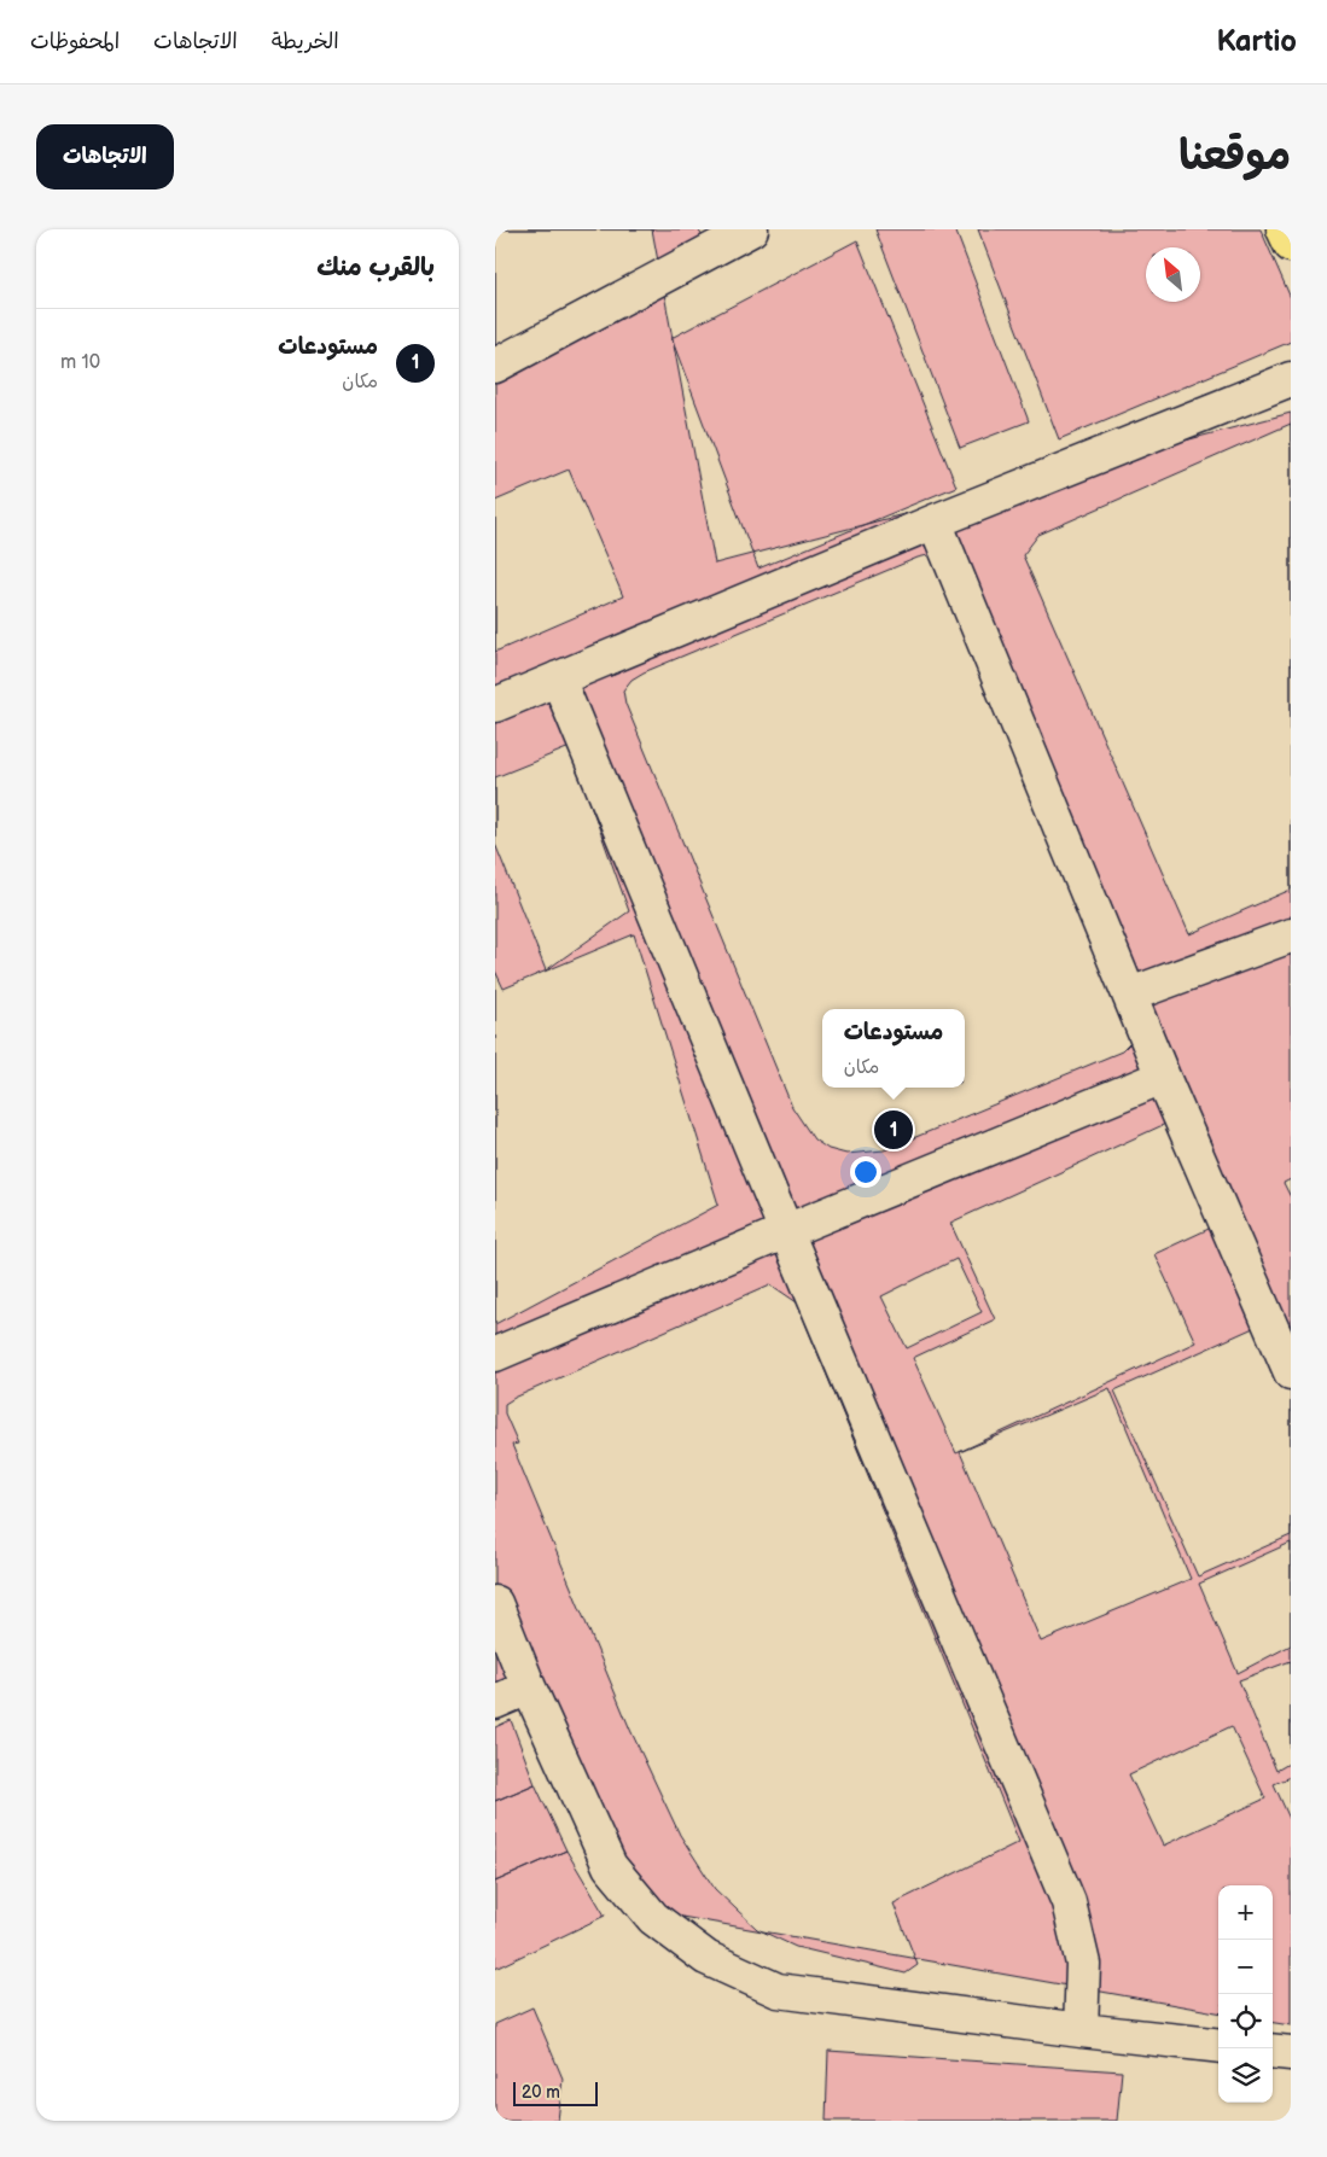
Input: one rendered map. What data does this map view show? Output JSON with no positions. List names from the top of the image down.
{
  "scale_bar": "20 m",
  "north": "top left",
  "page": {
    "header": "Kartio",
    "nav": ["الخريطة", "الاتجاهات", "المحفوظات"],
    "title": "موقعنا",
    "buttons": "الاتجاهات",
    "heading": "بالقرب منك",
    "list": [
      {
        "mark": "1",
        "name": "مستودعات",
        "note": "مكان",
        "value": "10 m"
      }
    ],
    "popup": ["مستودعات", "مكان"],
    "pins": "1",
    "map_buttons": ["+", "−"],
    "scale": "20 m"
  }
}
